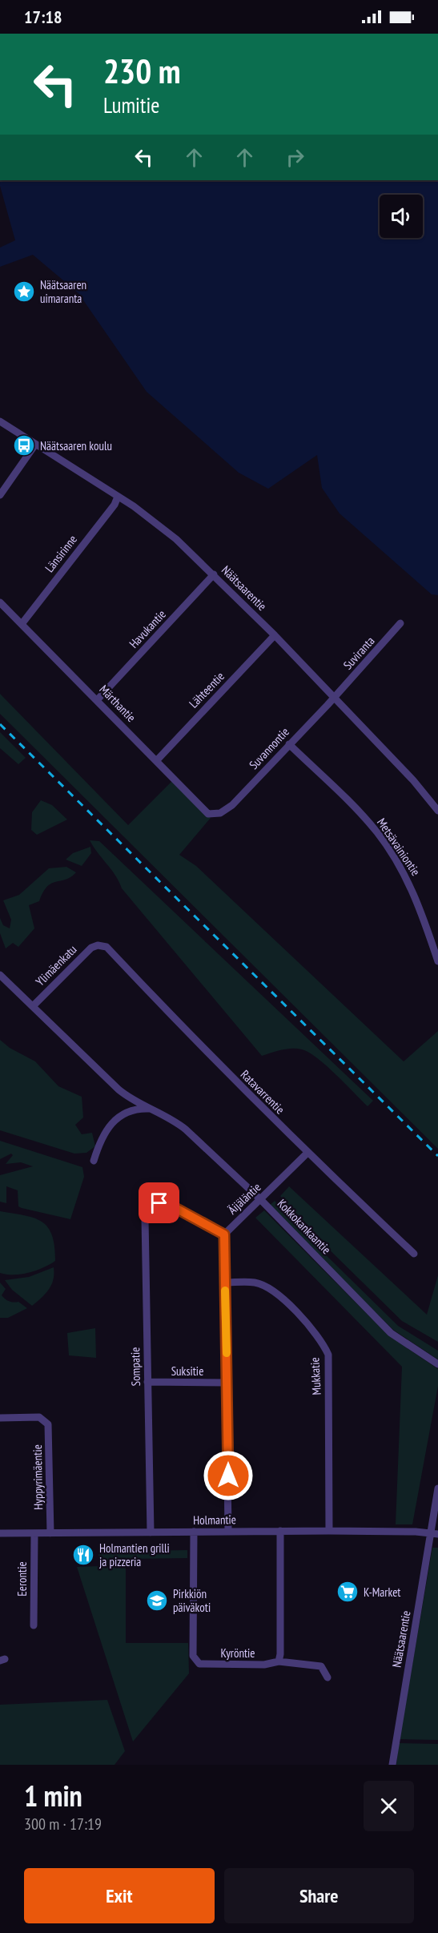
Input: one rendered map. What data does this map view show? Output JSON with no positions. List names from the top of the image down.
{
  "streets": {
    "street": [
      "Länsirinne",
      "Näätsaarentie",
      "Havukantie",
      "Suviranta",
      "Lähteentie",
      "Märthantie",
      "Suvannontie",
      "Metsävainiontie",
      "Ylimäenkatu",
      "Ratavarrentie",
      "Äijäläntie",
      "Kokkokankaantie",
      "Sompatie",
      "Suksitie",
      "Mukkatie",
      "Hyppyrimäentie",
      "Holmantie",
      "Eerontie",
      "Kyröntie"
    ]
  },
  "crossings": [
    ["Länsirinne", "Näätsaarentie"],
    ["Länsirinne", "Märthantie"],
    ["Näätsaarentie", "Havukantie"],
    ["Näätsaarentie", "Suviranta"],
    ["Näätsaarentie", "Lähteentie"],
    ["Näätsaarentie", "Suvannontie"],
    ["Näätsaarentie", "Holmantie"],
    ["Havukantie", "Märthantie"],
    ["Suviranta", "Suvannontie"],
    ["Lähteentie", "Märthantie"],
    ["Märthantie", "Suvannontie"],
    ["Suvannontie", "Metsävainiontie"],
    ["Ylimäenkatu", "Ratavarrentie"],
    ["Ylimäenkatu", "Kokkokankaantie"],
    ["Ratavarrentie", "Äijäläntie"],
    ["Äijäläntie", "Kokkokankaantie"],
    ["Äijäläntie", "Sompatie"],
    ["Sompatie", "Suksitie"],
    ["Sompatie", "Holmantie"],
    ["Mukkatie", "Holmantie"],
    ["Hyppyrimäentie", "Holmantie"],
    ["Holmantie", "Eerontie"],
    ["Holmantie", "Kyröntie"]
  ],
  "places": {
    "place": ["Näätsaaren uimaranta"],
    "bus stop": ["Näätsaaren koulu"],
    "restaurant": ["Holmantien grilli ja pizzeria"],
    "supermarket": ["K-Market"],
    "school or university": ["Pirkkiön päiväkoti"]
  },
  "page": {
    "status": "17:18",
    "turn": ["230 m", "Lumitie"],
    "heading": ["1 min", "300 m · 17:19"],
    "buttons": ["Exit", "Share"]
  }
}
